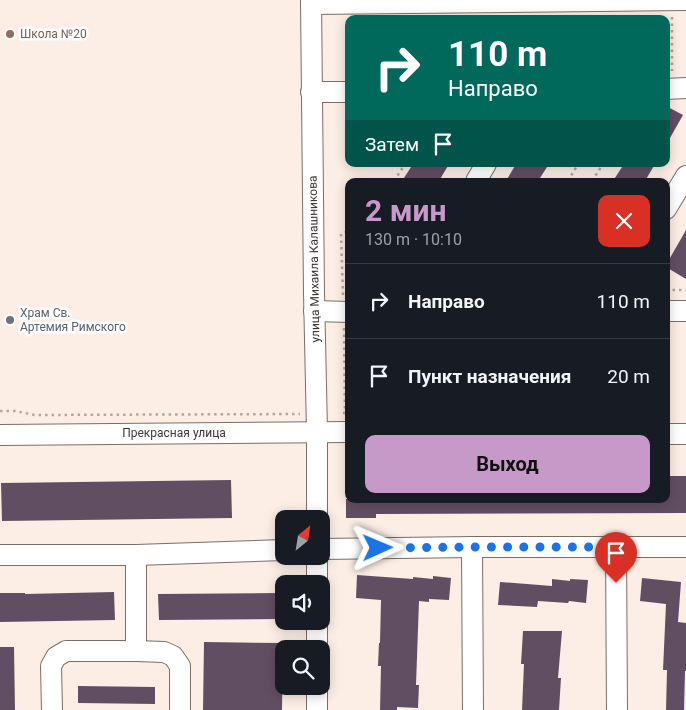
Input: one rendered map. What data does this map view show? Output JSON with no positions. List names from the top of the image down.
{
  "streets": {
    "street": ["улица Михаила Калашникова", "Прекрасная улица"]
  },
  "crossings": [
    ["улица Михаила Калашникова", "Прекрасная улица"]
  ],
  "places": ["Школа №20", "Храм Св. Артемия Римского"],
  "north": "top right",
  "page": {
    "turn": ["110 m", "Направо"],
    "then": "Затем",
    "heading": ["2 мин", "130 m · 10:10"],
    "list": [
      {
        "name": "Направо",
        "value": "110 m"
      },
      {
        "name": "Пункт назначения",
        "value": "20 m"
      }
    ],
    "buttons": "Выход"
  }
}
